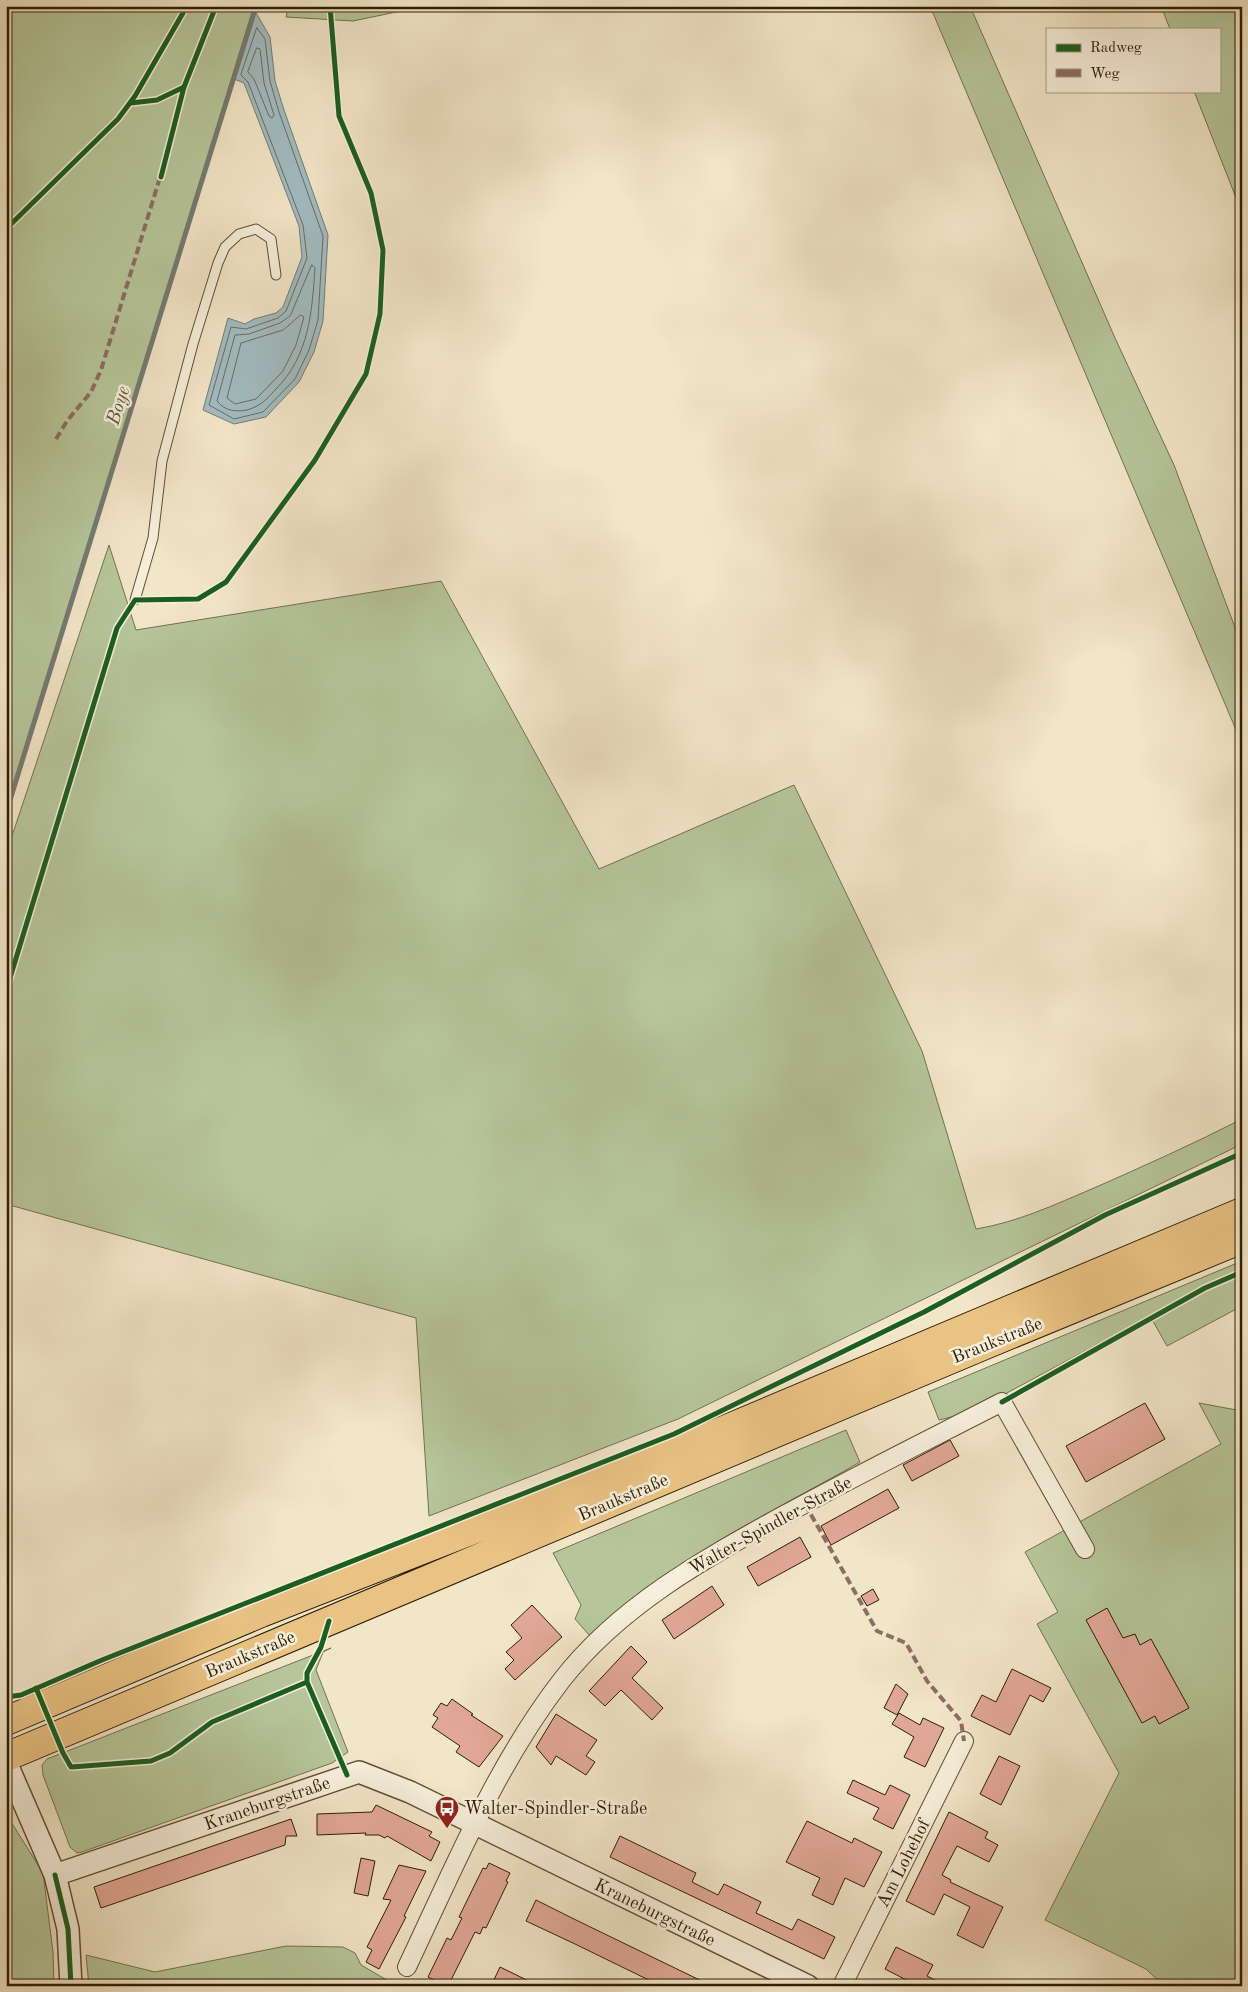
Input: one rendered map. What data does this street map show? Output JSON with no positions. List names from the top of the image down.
{
  "streets": {
    "main road": ["Braukstraße"],
    "street": ["Walter-Spindler-Straße", "Kraneburgstraße", "Am Lohehof"]
  },
  "crossings": [
    ["Walter-Spindler-Straße", "Kraneburgstraße"]
  ],
  "water": ["Boye"],
  "places": {
    "bus stop": ["Walter-Spindler-Straße"]
  },
  "legend": ["Radweg", "Weg"]
}
